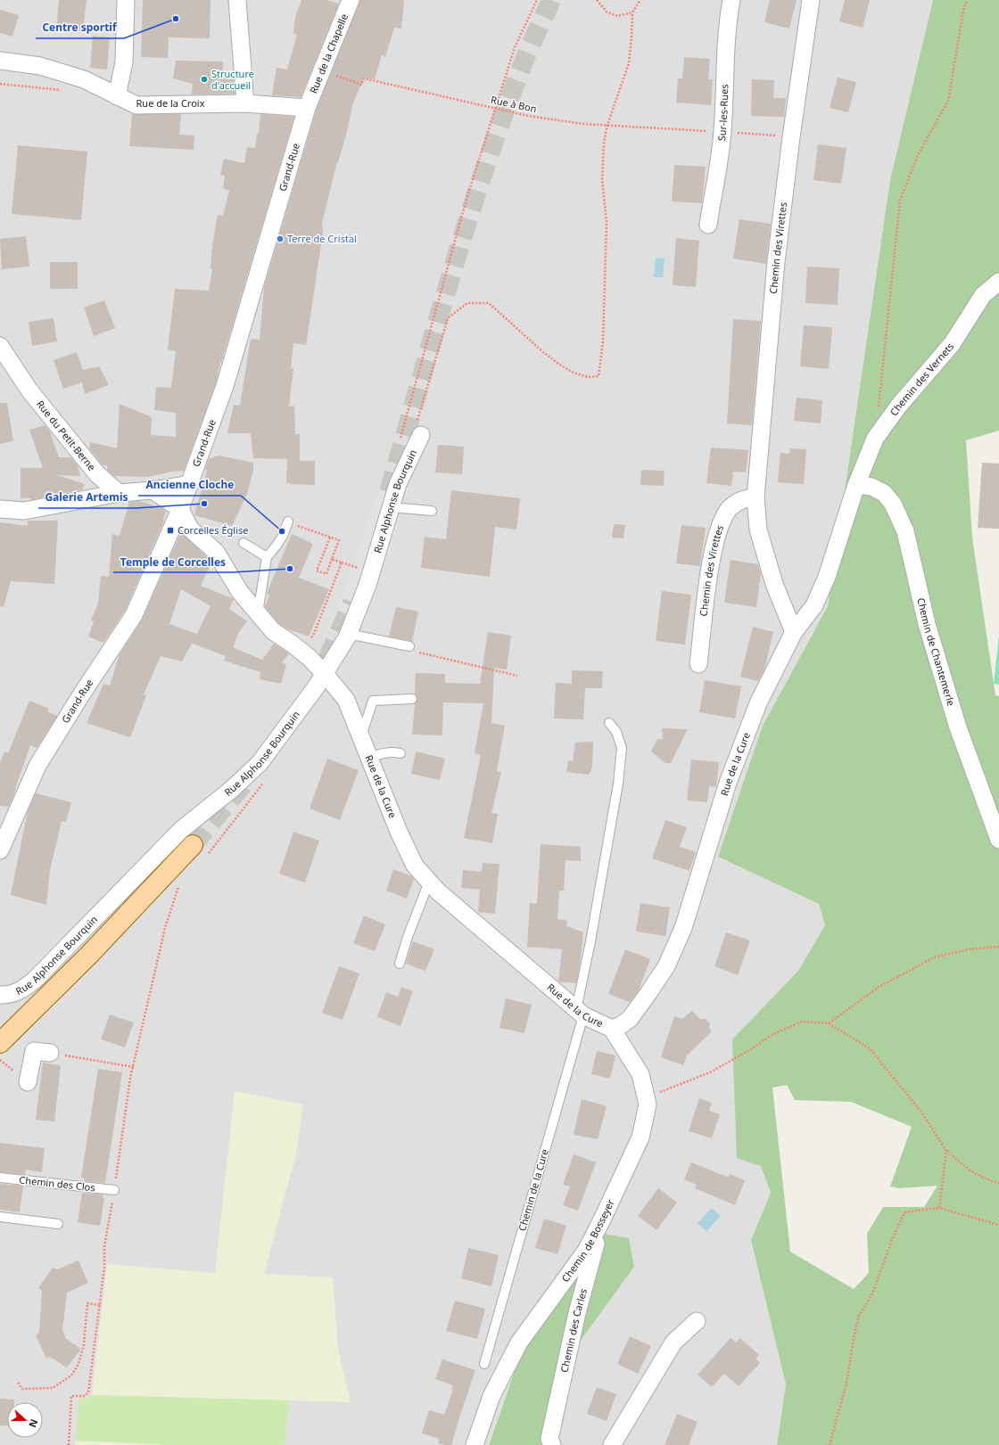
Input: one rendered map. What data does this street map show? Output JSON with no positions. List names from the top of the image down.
{
  "streets": {
    "street": [
      "Rue de la Chapelle",
      "Rue de la Croix",
      "Sur-les-Rues",
      "Grand-Rue",
      "Chemin des Virettes",
      "Chemin des Vernets",
      "Rue du Petit-Berne",
      "Rue Alphonse Bourquin",
      "Chemin de Chantemerle",
      "Rue de la Cure",
      "Chemin de Bosseyer",
      "Chemin des Carles"
    ],
    "lane": ["Chemin des Clos", "Chemin de la Cure"],
    "path": ["Rue à Bon"]
  },
  "crossings": [
    ["Rue de la Chapelle", "Rue de la Croix"],
    ["Rue de la Chapelle", "Rue à Bon"],
    ["Rue de la Chapelle", "Grand-Rue"],
    ["Rue de la Croix", "Grand-Rue"],
    ["Rue à Bon", "Sur-les-Rues"],
    ["Rue à Bon", "Chemin des Virettes"],
    ["Grand-Rue", "Rue de la Cure"],
    ["Chemin des Virettes", "Rue de la Cure"],
    ["Chemin des Vernets", "Chemin de Chantemerle"],
    ["Chemin des Vernets", "Rue de la Cure"],
    ["Rue Alphonse Bourquin", "Rue de la Cure"],
    ["Chemin de Chantemerle", "Rue de la Cure"],
    ["Rue de la Cure", "Chemin de la Cure"],
    ["Rue de la Cure", "Chemin de Bosseyer"],
    ["Chemin de Bosseyer", "Chemin des Carles"]
  ],
  "places": {
    "other": [
      "Centre sportif",
      "Structure d'accueil",
      "Terre de Cristal",
      "Galerie Artemis",
      "Ancienne Cloche",
      "Temple de Corcelles"
    ],
    "transit": ["Corcelles Église"]
  },
  "north": "right"
}
